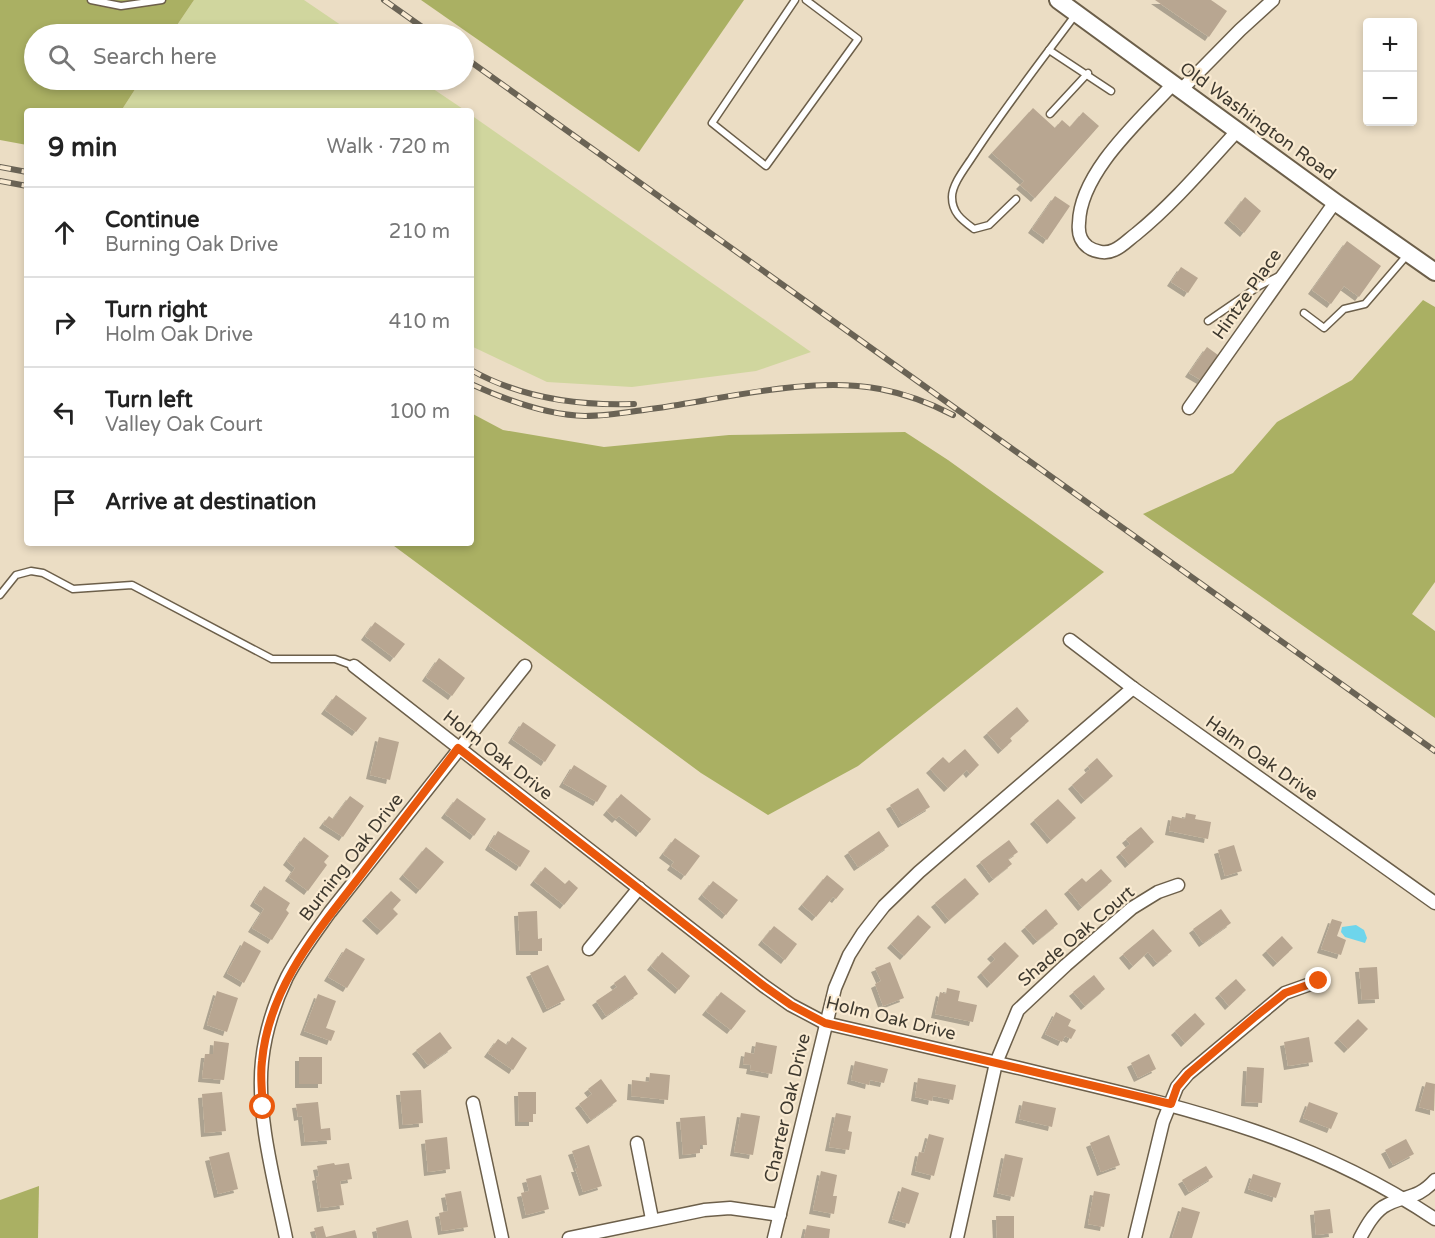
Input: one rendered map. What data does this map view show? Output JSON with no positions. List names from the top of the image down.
{
  "streets": {
    "main road": ["Old Washington Road"],
    "street": [
      "Hintze Place",
      "Holm Oak Drive",
      "Halm Oak Drive",
      "Burning Oak Drive",
      "Shade Oak Court",
      "Charter Oak Drive"
    ]
  },
  "crossings": [
    ["Old Washington Road", "Hintze Place"],
    ["Holm Oak Drive", "Burning Oak Drive"],
    ["Holm Oak Drive", "Shade Oak Court"],
    ["Holm Oak Drive", "Charter Oak Drive"],
    ["Halm Oak Drive", "Charter Oak Drive"]
  ],
  "page": {
    "map_buttons": ["+", "−"],
    "search": "Search here",
    "heading": ["9 min", "Walk · 720 m"],
    "list": [
      ["Continue", "Burning Oak Drive", "210 m"],
      ["Turn right", "Holm Oak Drive", "410 m"],
      ["Turn left", "Valley Oak Court", "100 m"],
      "Arrive at destination"
    ]
  }
}
